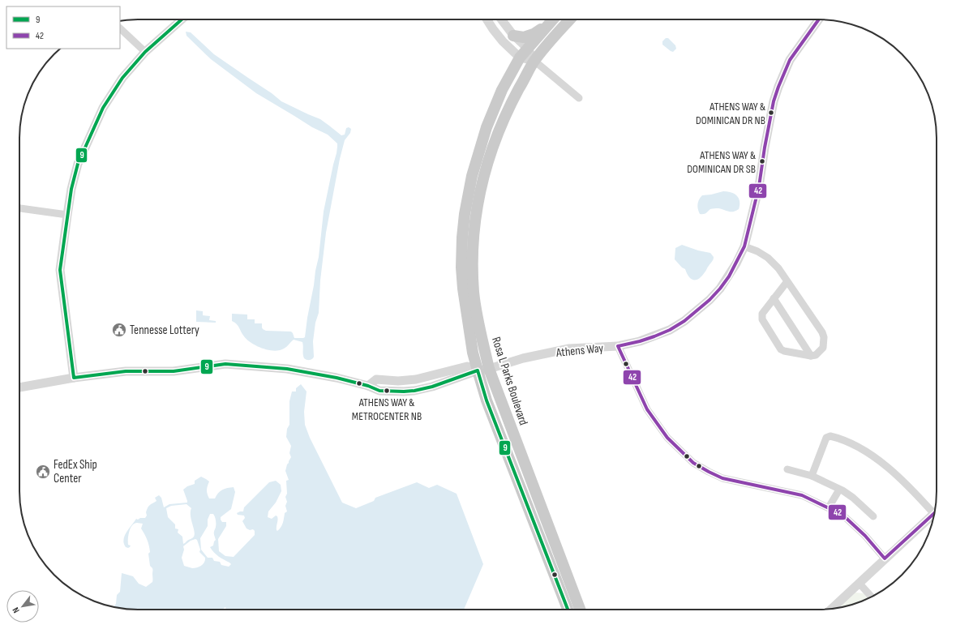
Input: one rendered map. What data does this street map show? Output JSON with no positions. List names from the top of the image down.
{
  "streets": {
    "main road": ["Rosa L Parks Boulevard"],
    "street": ["Athens Way"]
  },
  "crossings": [
    ["Athens Way", "Rosa L Parks Boulevard"]
  ],
  "places": {
    "other": ["ATHENS WAY & DOMINICAN DR NB", "ATHENS WAY & DOMINICAN DR SB", "ATHENS WAY & METROCENTER NB"],
    "public building": ["Tennesse Lottery", "FedEx Ship Center"]
  },
  "lines": ["transit line 9", "transit line 42"],
  "legend": ["9", "42"],
  "north": "bottom left"
}
